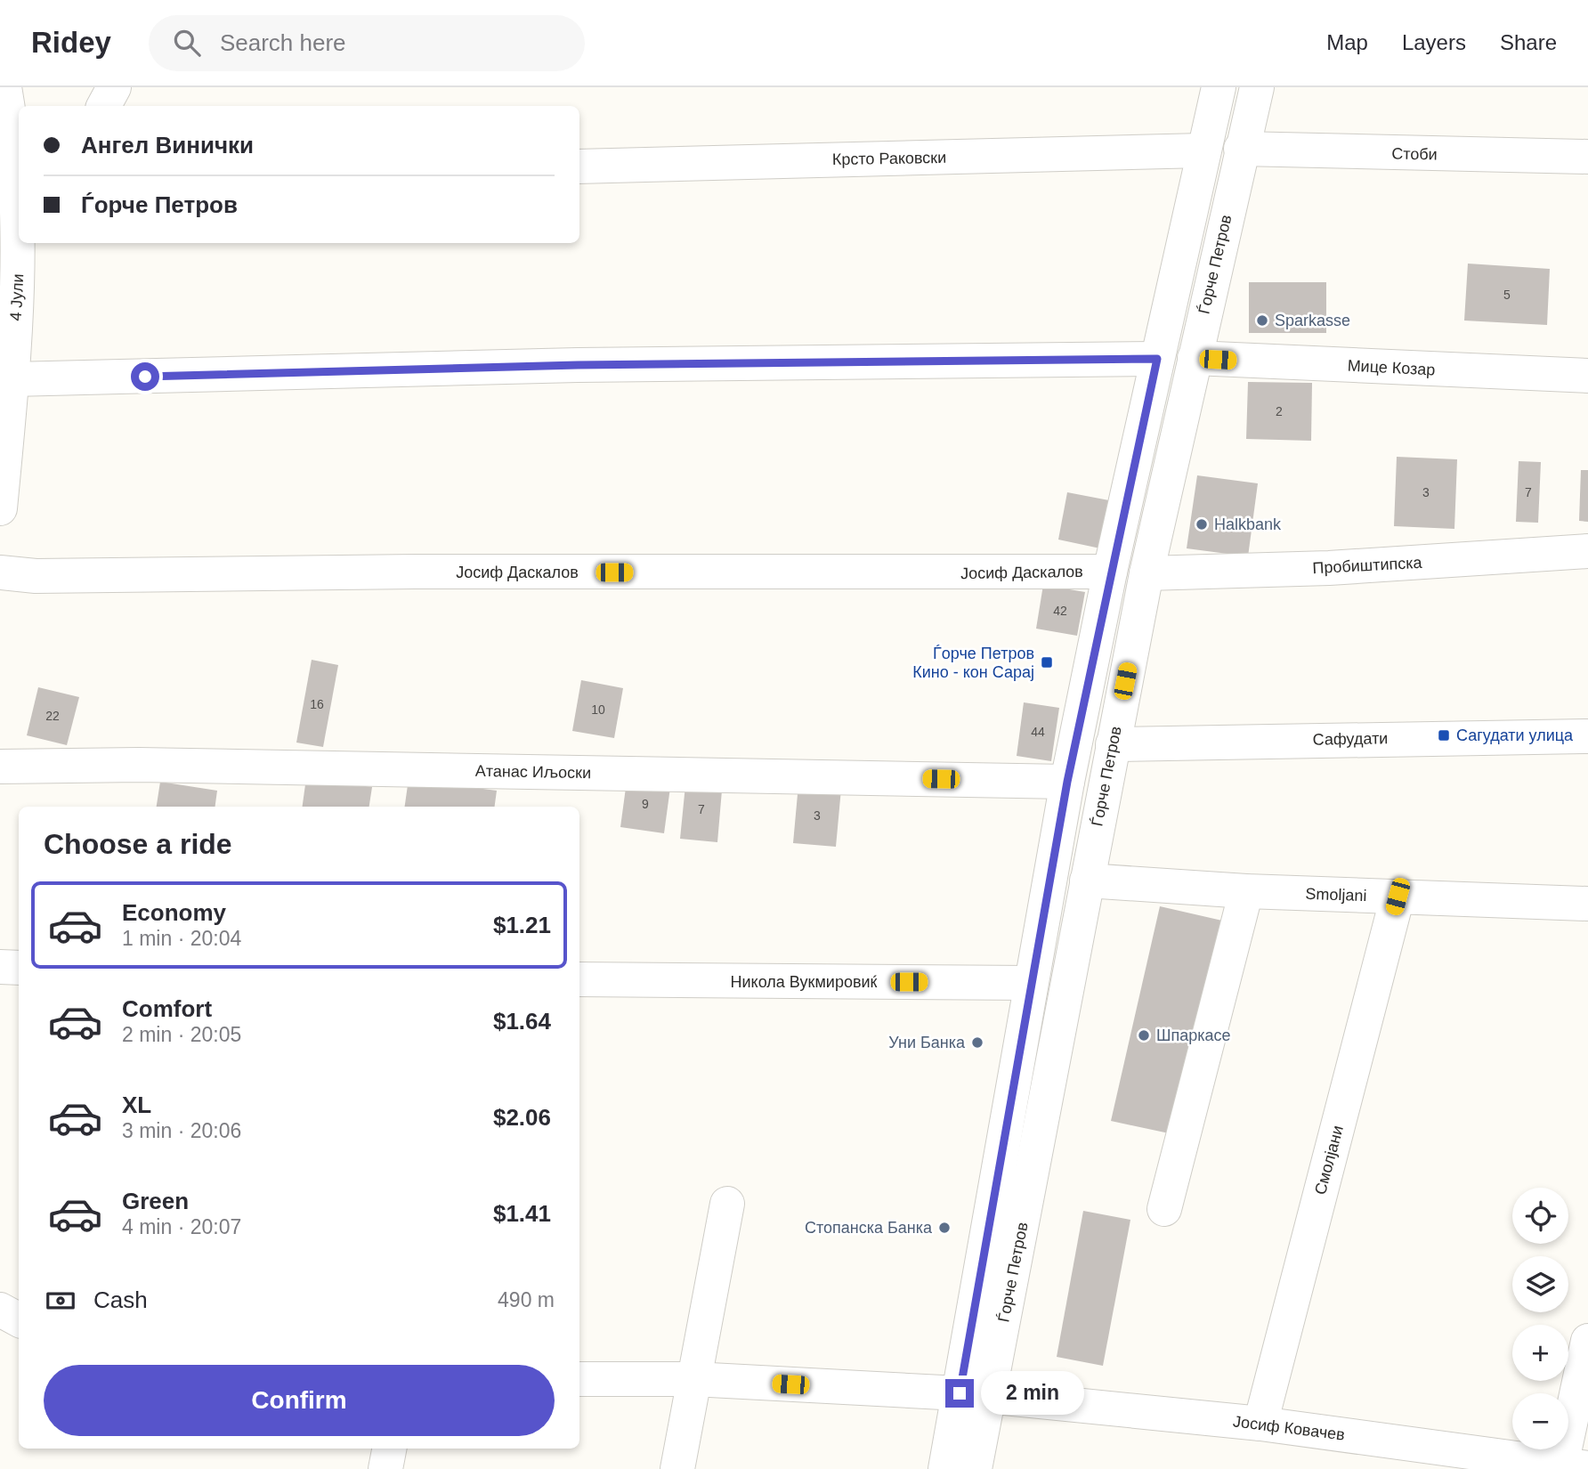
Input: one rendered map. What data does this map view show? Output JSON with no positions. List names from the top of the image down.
{
  "streets": {
    "street": [
      "Стоби",
      "Крсто Раковски",
      "Ѓорче Петров",
      "4 Јули",
      "Мице Козар",
      "Пробиштипска",
      "Јосиф Даскалов",
      "Сафудати",
      "Aтанас Иљоски",
      "Smoljani",
      "Никола Вукмировиќ",
      "Смолјани",
      "Јосиф Ковачев"
    ]
  },
  "crossings": [
    ["Стоби", "Ѓорче Петров"],
    ["Крсто Раковски", "Ѓорче Петров"],
    ["Ѓорче Петров", "Мице Козар"],
    ["Ѓорче Петров", "Пробиштипска"],
    ["Ѓорче Петров", "Јосиф Даскалов"],
    ["Ѓорче Петров", "Сафудати"],
    ["Ѓорче Петров", "Aтанас Иљоски"],
    ["Ѓорче Петров", "Smoljani"],
    ["Ѓорче Петров", "Никола Вукмировиќ"],
    ["Ѓорче Петров", "Јосиф Ковачев"],
    ["Smoljani", "Смолјани"],
    ["Смолјани", "Јосиф Ковачев"]
  ],
  "places": {
    "other": [
      "Sparkasse",
      "Halkbank",
      "Шпаркасе",
      "Уни Банка",
      "Стопанска Банка"
    ],
    "transit": ["Ѓорче Петров Кино - кон Сарај", "Сагудати улица"]
  },
  "house_numbers": [
    "5",
    "2",
    "3",
    "7",
    "42",
    "16",
    "10",
    "22",
    "44",
    "9",
    "7",
    "3"
  ],
  "page": {
    "header": "Ridey",
    "search": "Search here",
    "nav": ["Map", "Layers", "Share"],
    "banner": ["Ангел Винички", "Ѓорче Петров"],
    "heading": "Choose a ride",
    "list": [
      {
        "name": "Economy",
        "note": "1 min · 20:04",
        "value": "$1.21"
      },
      {
        "name": "Comfort",
        "note": "2 min · 20:05",
        "value": "$1.64"
      },
      {
        "name": "XL",
        "note": "3 min · 20:06",
        "value": "$2.06"
      },
      {
        "name": "Green",
        "note": "4 min · 20:07",
        "value": "$1.41"
      }
    ],
    "map_buttons": ["+", "−"],
    "pay": ["Cash", "490 m"],
    "buttons": "Confirm",
    "bubble": "2 min"
  }
}
